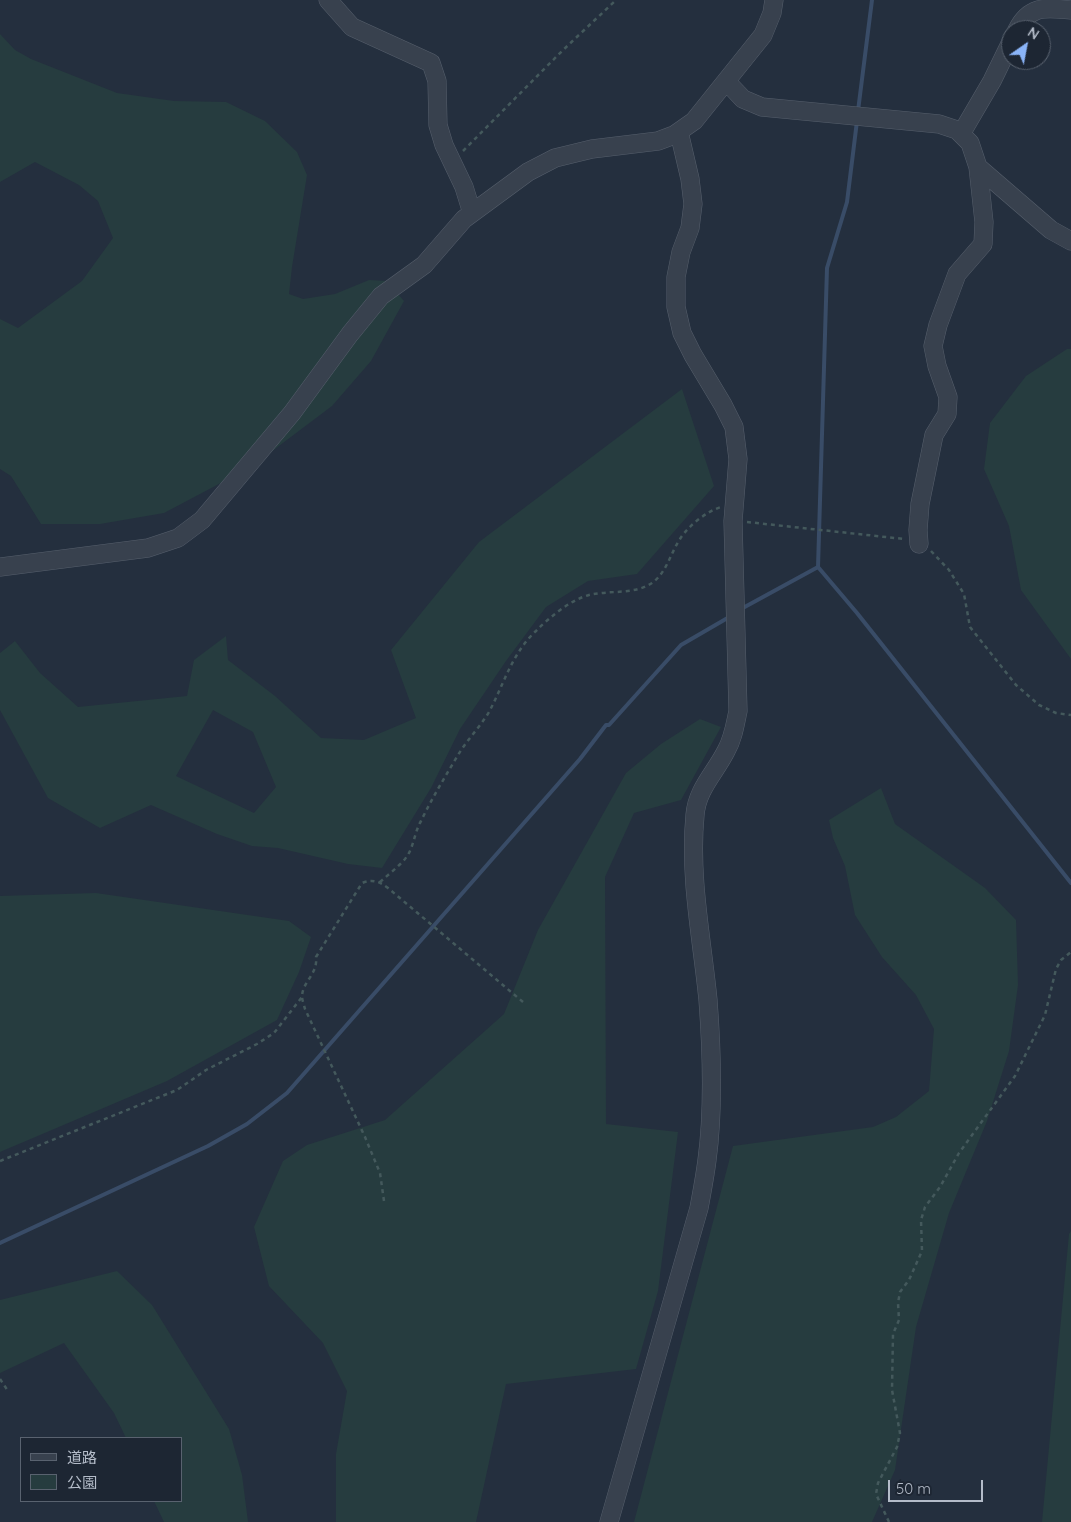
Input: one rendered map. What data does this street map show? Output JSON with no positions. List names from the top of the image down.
{
  "legend": ["道路", "公園"],
  "scale_bar": "50 m",
  "north": "top right"
}
